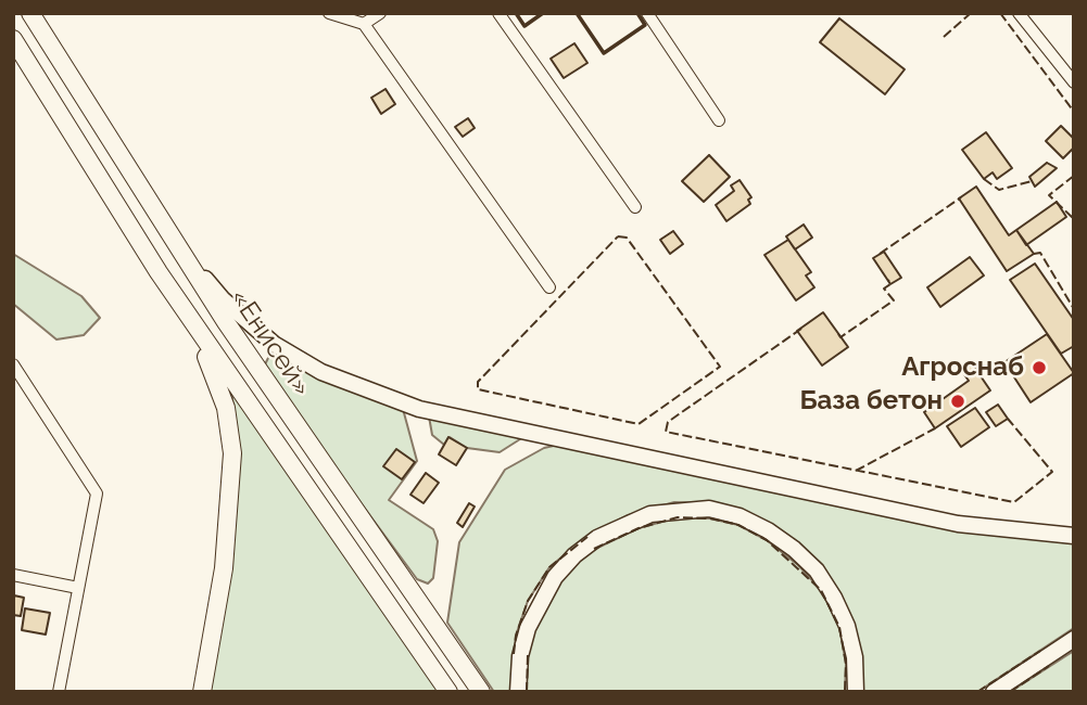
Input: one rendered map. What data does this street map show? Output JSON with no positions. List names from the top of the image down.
{
  "streets": {
    "highway": ["«Енисей»"]
  },
  "places": ["Агроснаб", "База бетон"]
}
